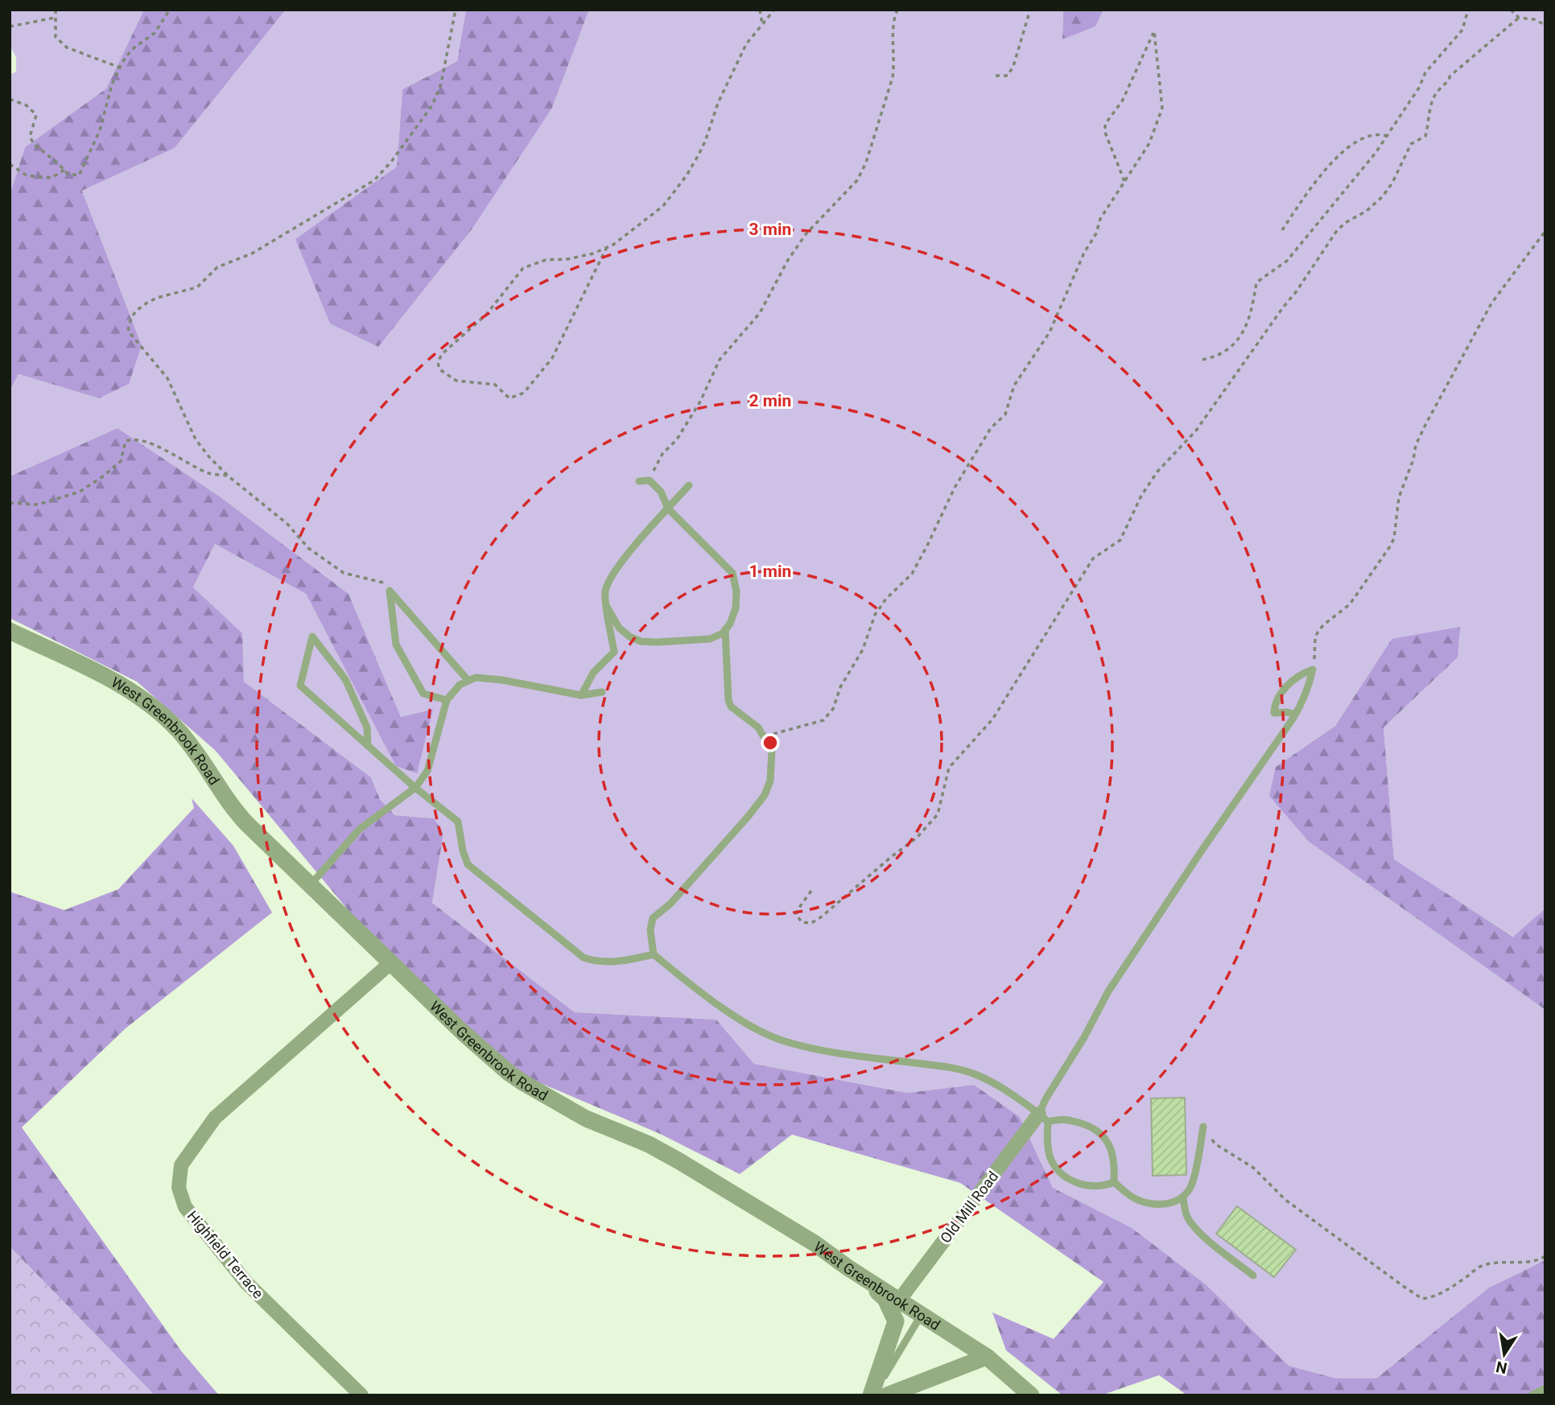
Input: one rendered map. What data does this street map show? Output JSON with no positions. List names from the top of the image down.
{
  "streets": {
    "street": ["West Greenbrook Road", "Old Mill Road", "Highfield Terrace"]
  },
  "crossings": [
    ["West Greenbrook Road", "Old Mill Road"],
    ["West Greenbrook Road", "Highfield Terrace"]
  ],
  "north": "bottom",
  "rings": ["3 min", "2 min", "1 min"]
}
